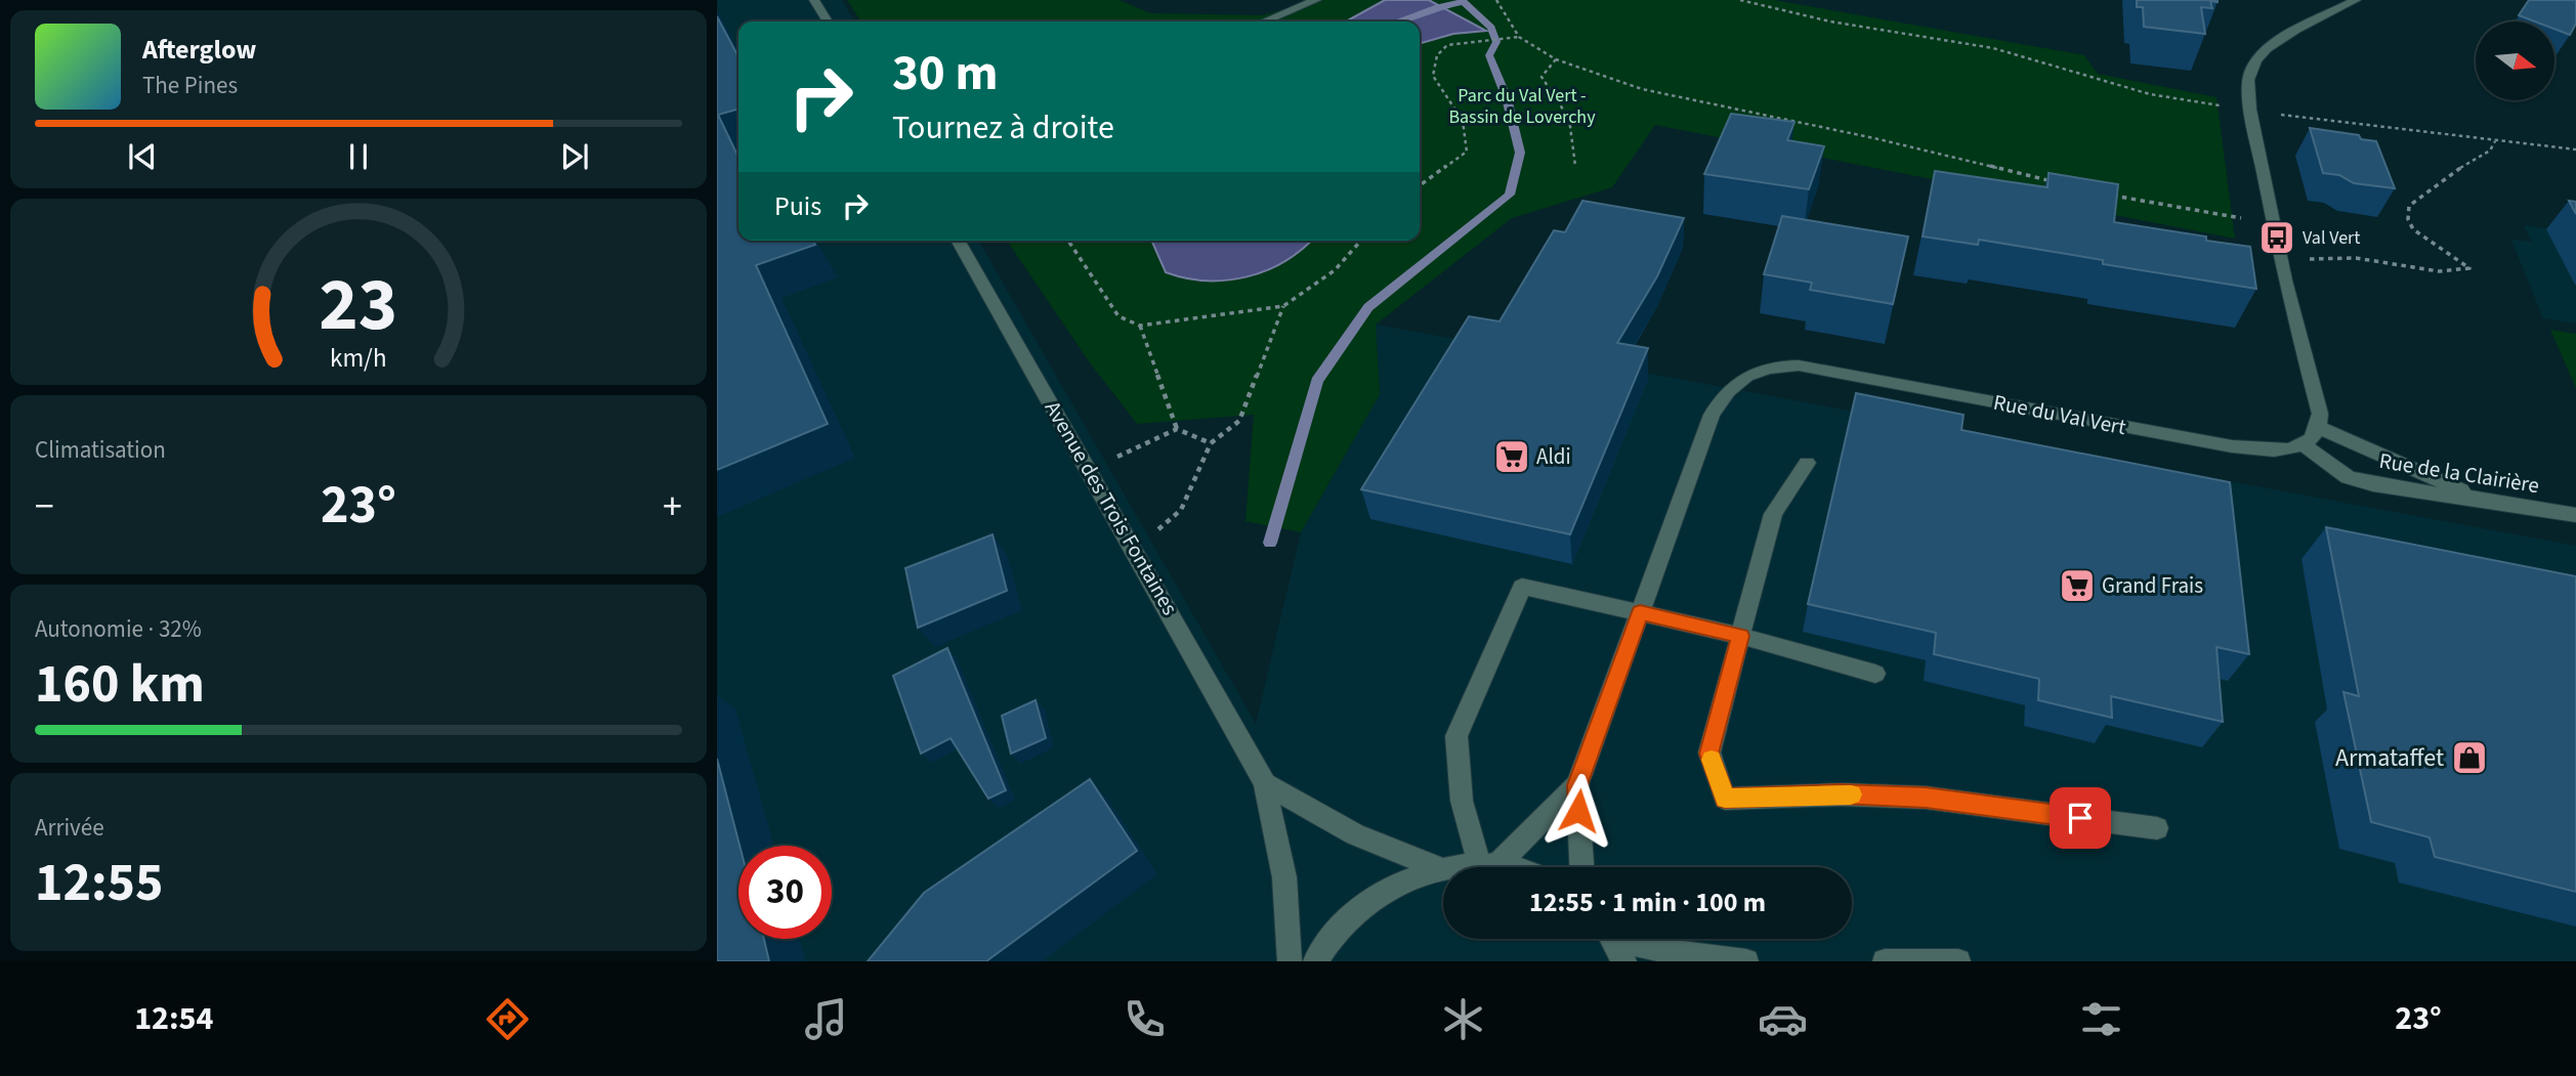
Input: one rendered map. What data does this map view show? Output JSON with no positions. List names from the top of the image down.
{
  "streets": {
    "street": ["Rue du Val Vert", "Rue de la Clairière", "Avenue des Trois Fontaines"]
  },
  "crossings": [
    ["Rue du Val Vert", "Rue de la Clairière"]
  ],
  "parks": ["Parc du Val Vert - Bassin de Loverchy"],
  "places": {
    "bus stop": ["Val Vert"],
    "supermarket": ["Aldi", "Grand Frais"],
    "shop": ["Armataffet"]
  },
  "north": "right",
  "page": {
    "turn": ["30 m", "Tournez à droite"],
    "song": ["Afterglow", "The Pines"],
    "then": "Puis",
    "tile": [
      "Climatisation",
      ["Autonomie · 32%", "160 km"],
      ["Arrivée", "12:55"]
    ],
    "heat": ["−", "23°", "+"],
    "limit": "30",
    "trip": "12:55 · 1 min · 100 m",
    "tabs": ["12:54", "23°"],
    "gauge": ["23", "km/h"]
  }
}
